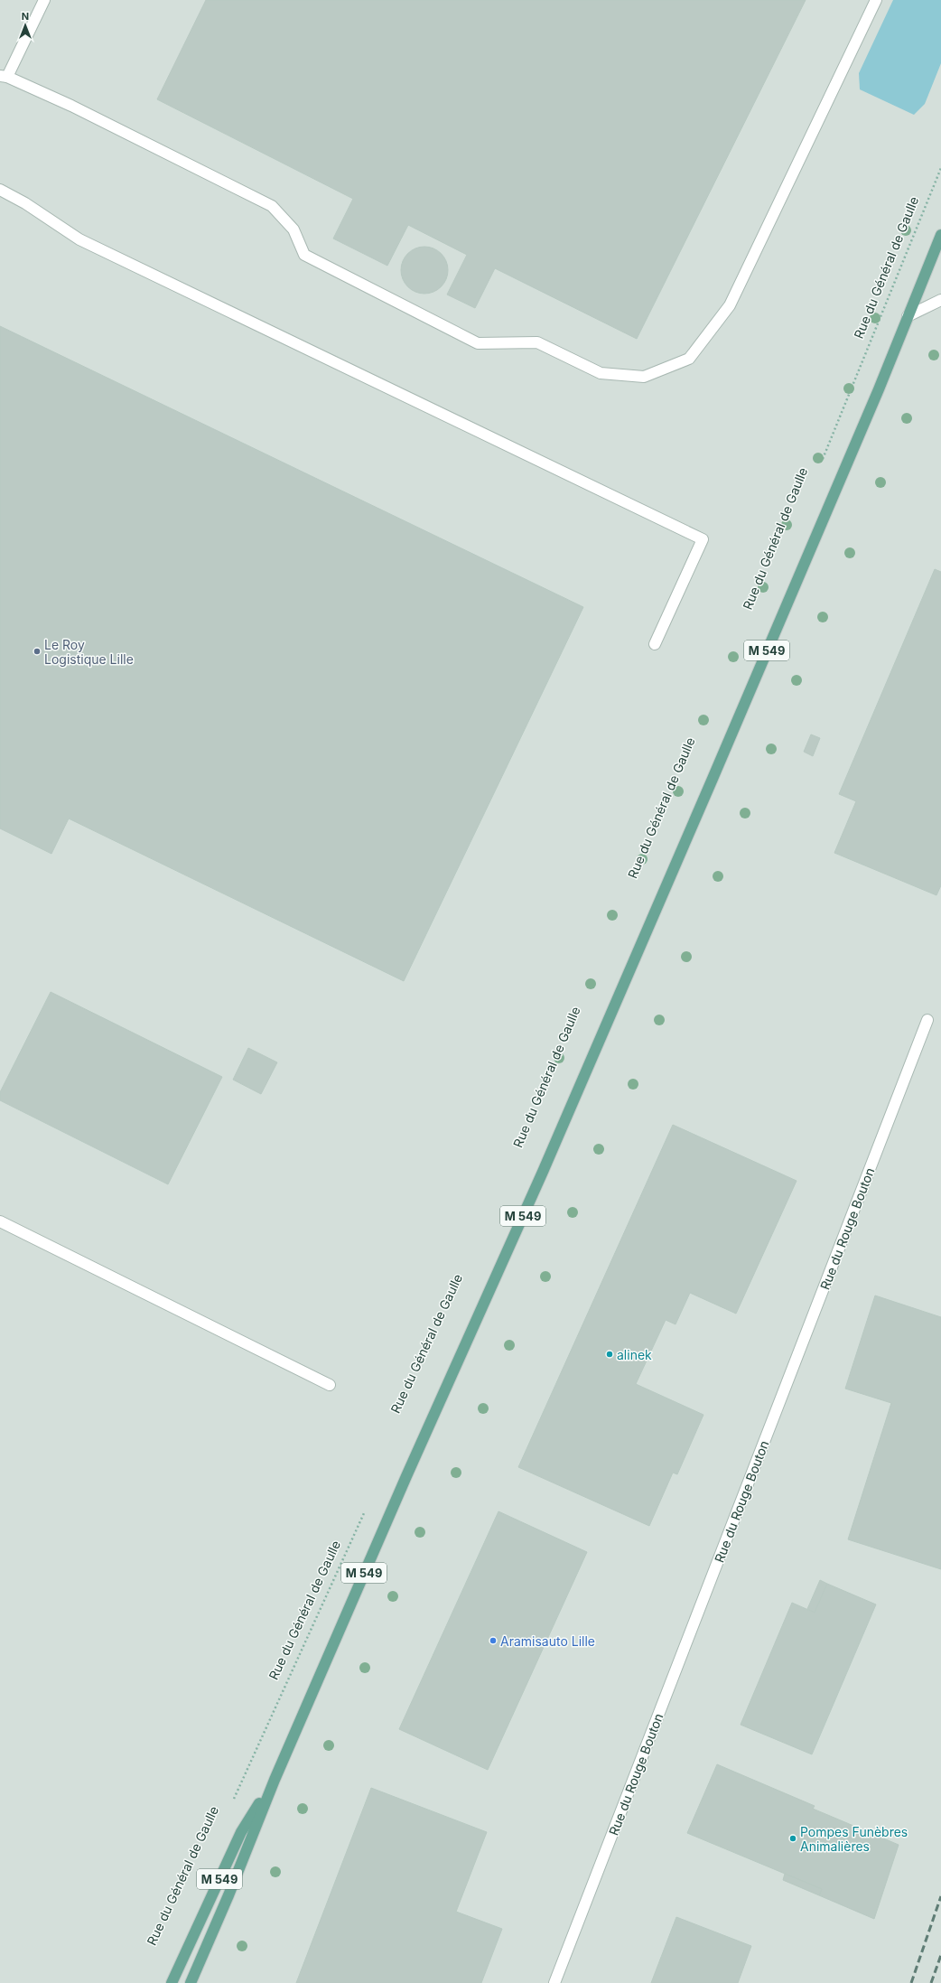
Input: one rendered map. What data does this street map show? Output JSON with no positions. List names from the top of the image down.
{
  "streets": {
    "main road": ["M 549"],
    "street": ["Rue du Rouge Bouton"],
    "path": ["Rue du Général de Gaulle"]
  },
  "places": [
    "Le Roy Logistique Lille",
    "alinek",
    "Aramisauto Lille",
    "Pompes Funèbres Animalières"
  ],
  "north": "top"
}
